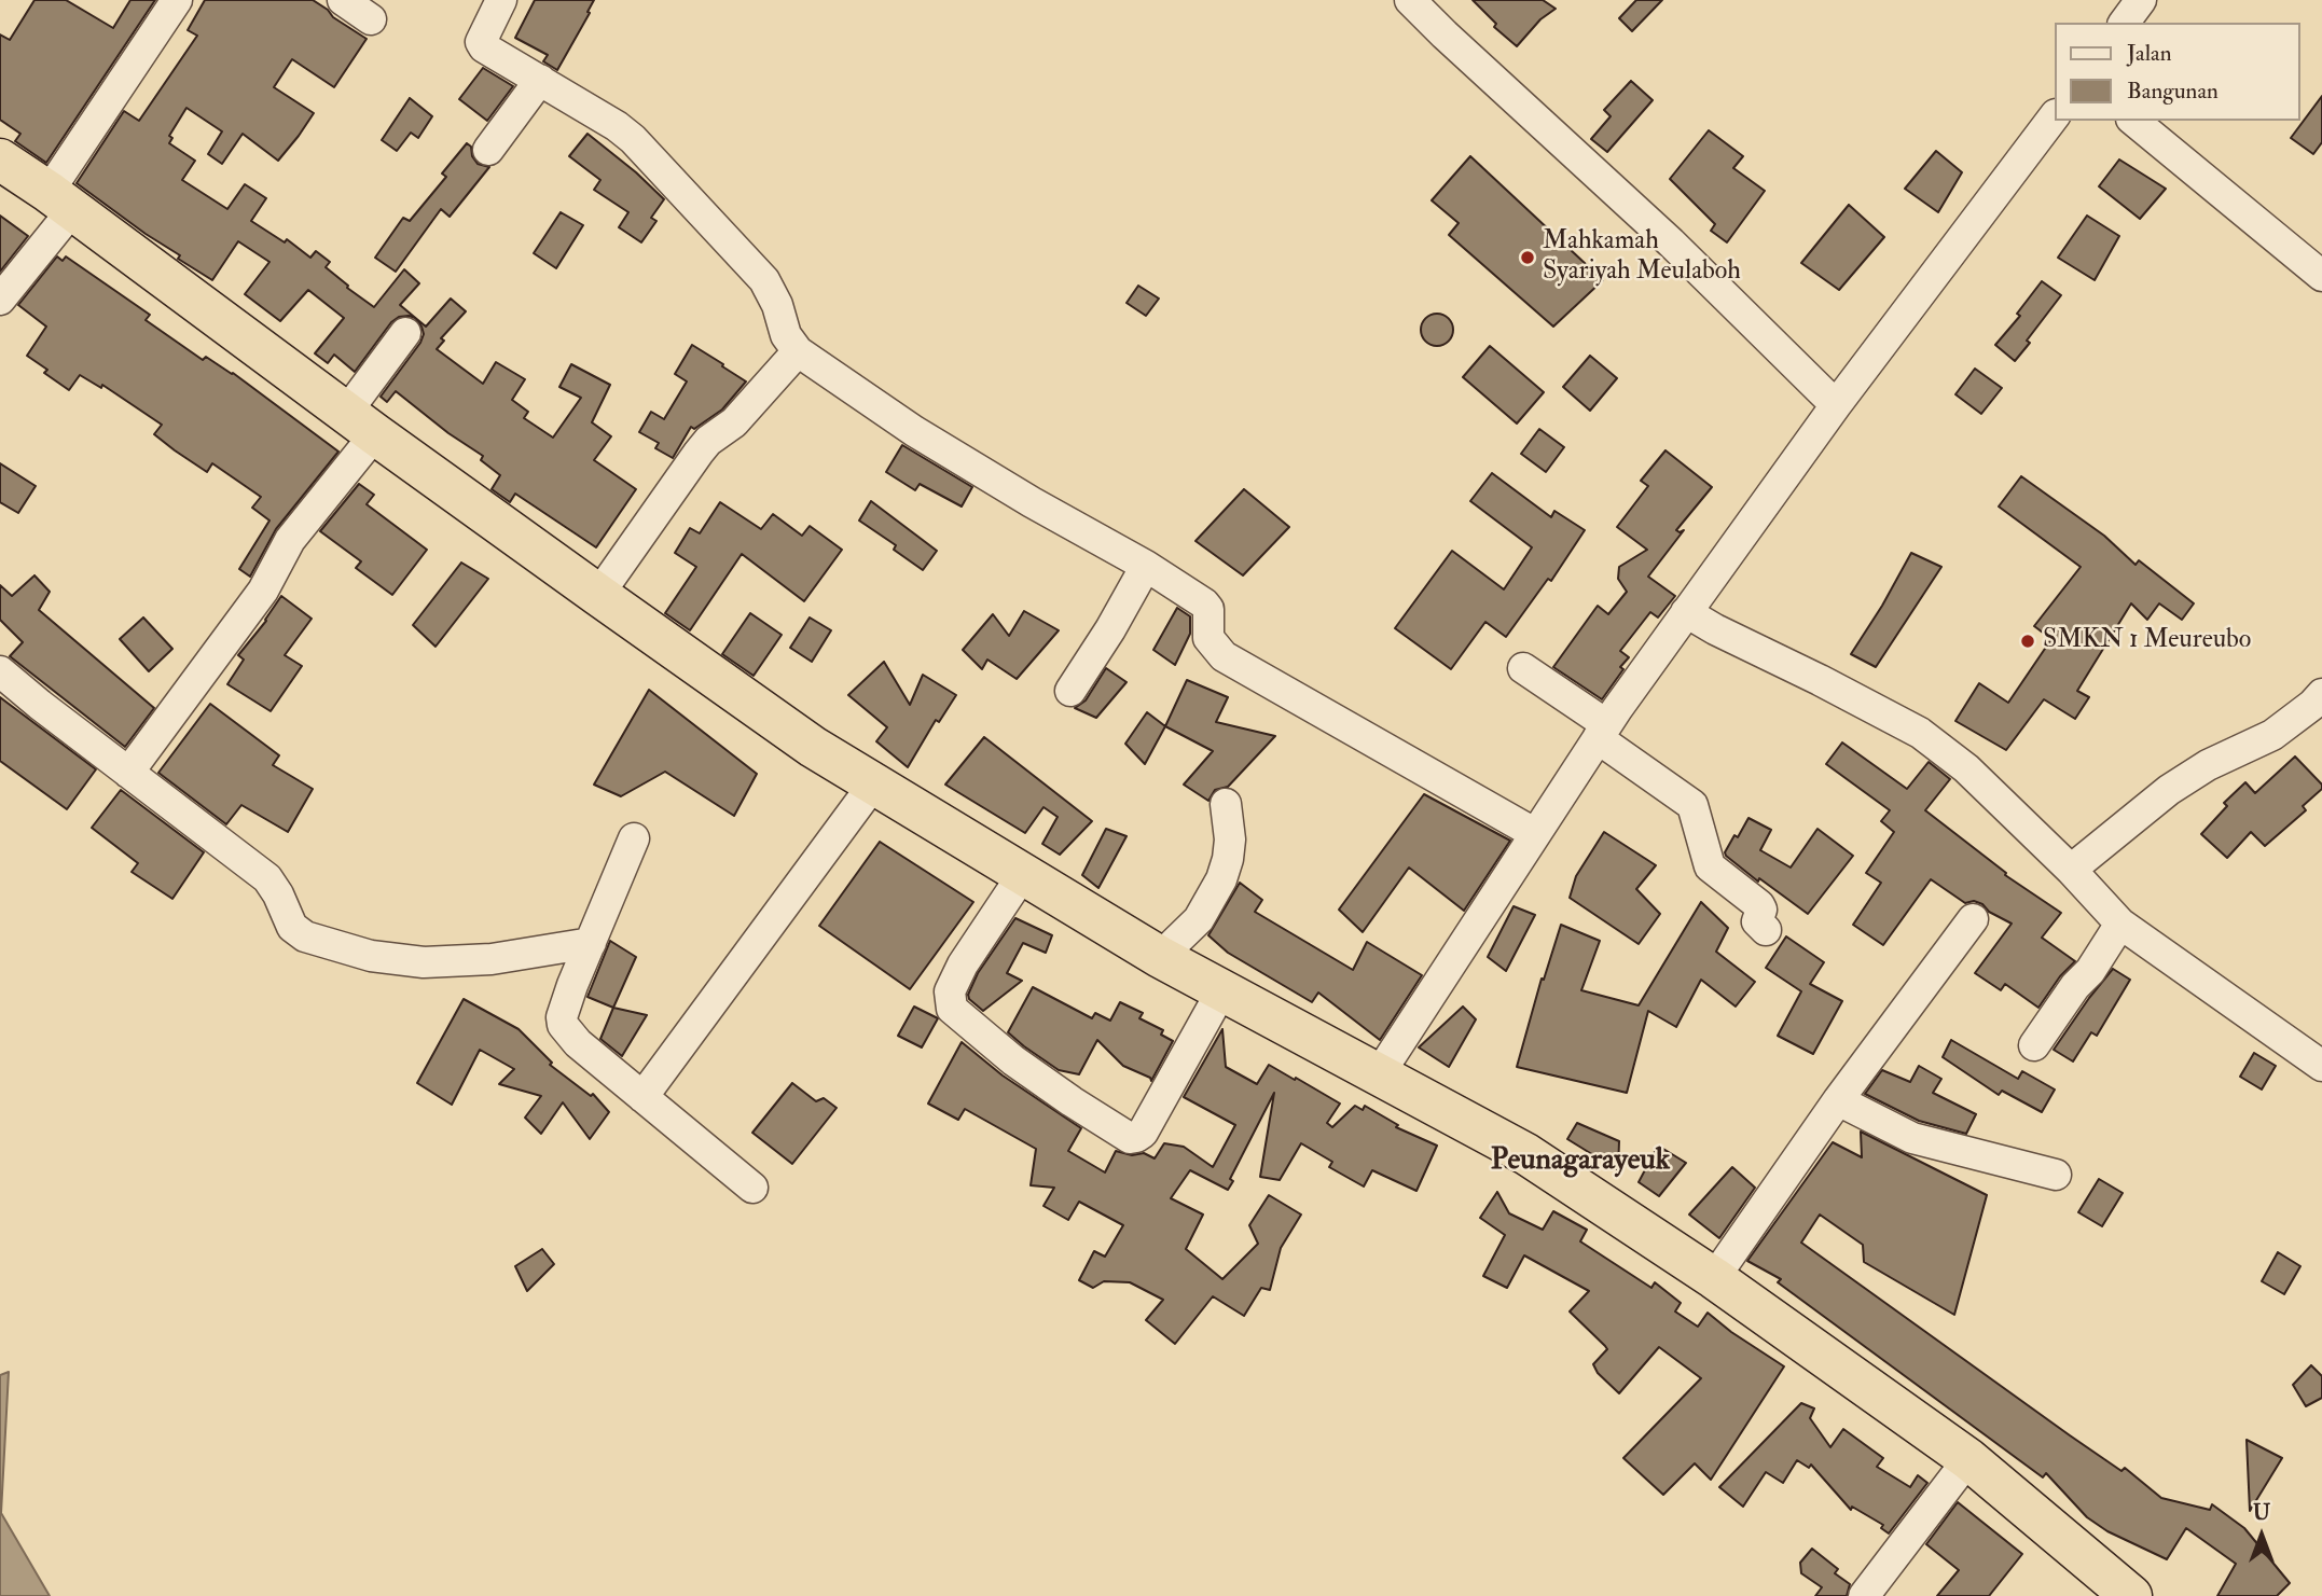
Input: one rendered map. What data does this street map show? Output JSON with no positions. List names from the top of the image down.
{
  "districts": ["Peunagarayeuk"],
  "places": ["Mahkamah Syariyah Meulaboh", "SMKN 1 Meureubo"],
  "legend": ["Jalan", "Bangunan"],
  "north": "top"
}
